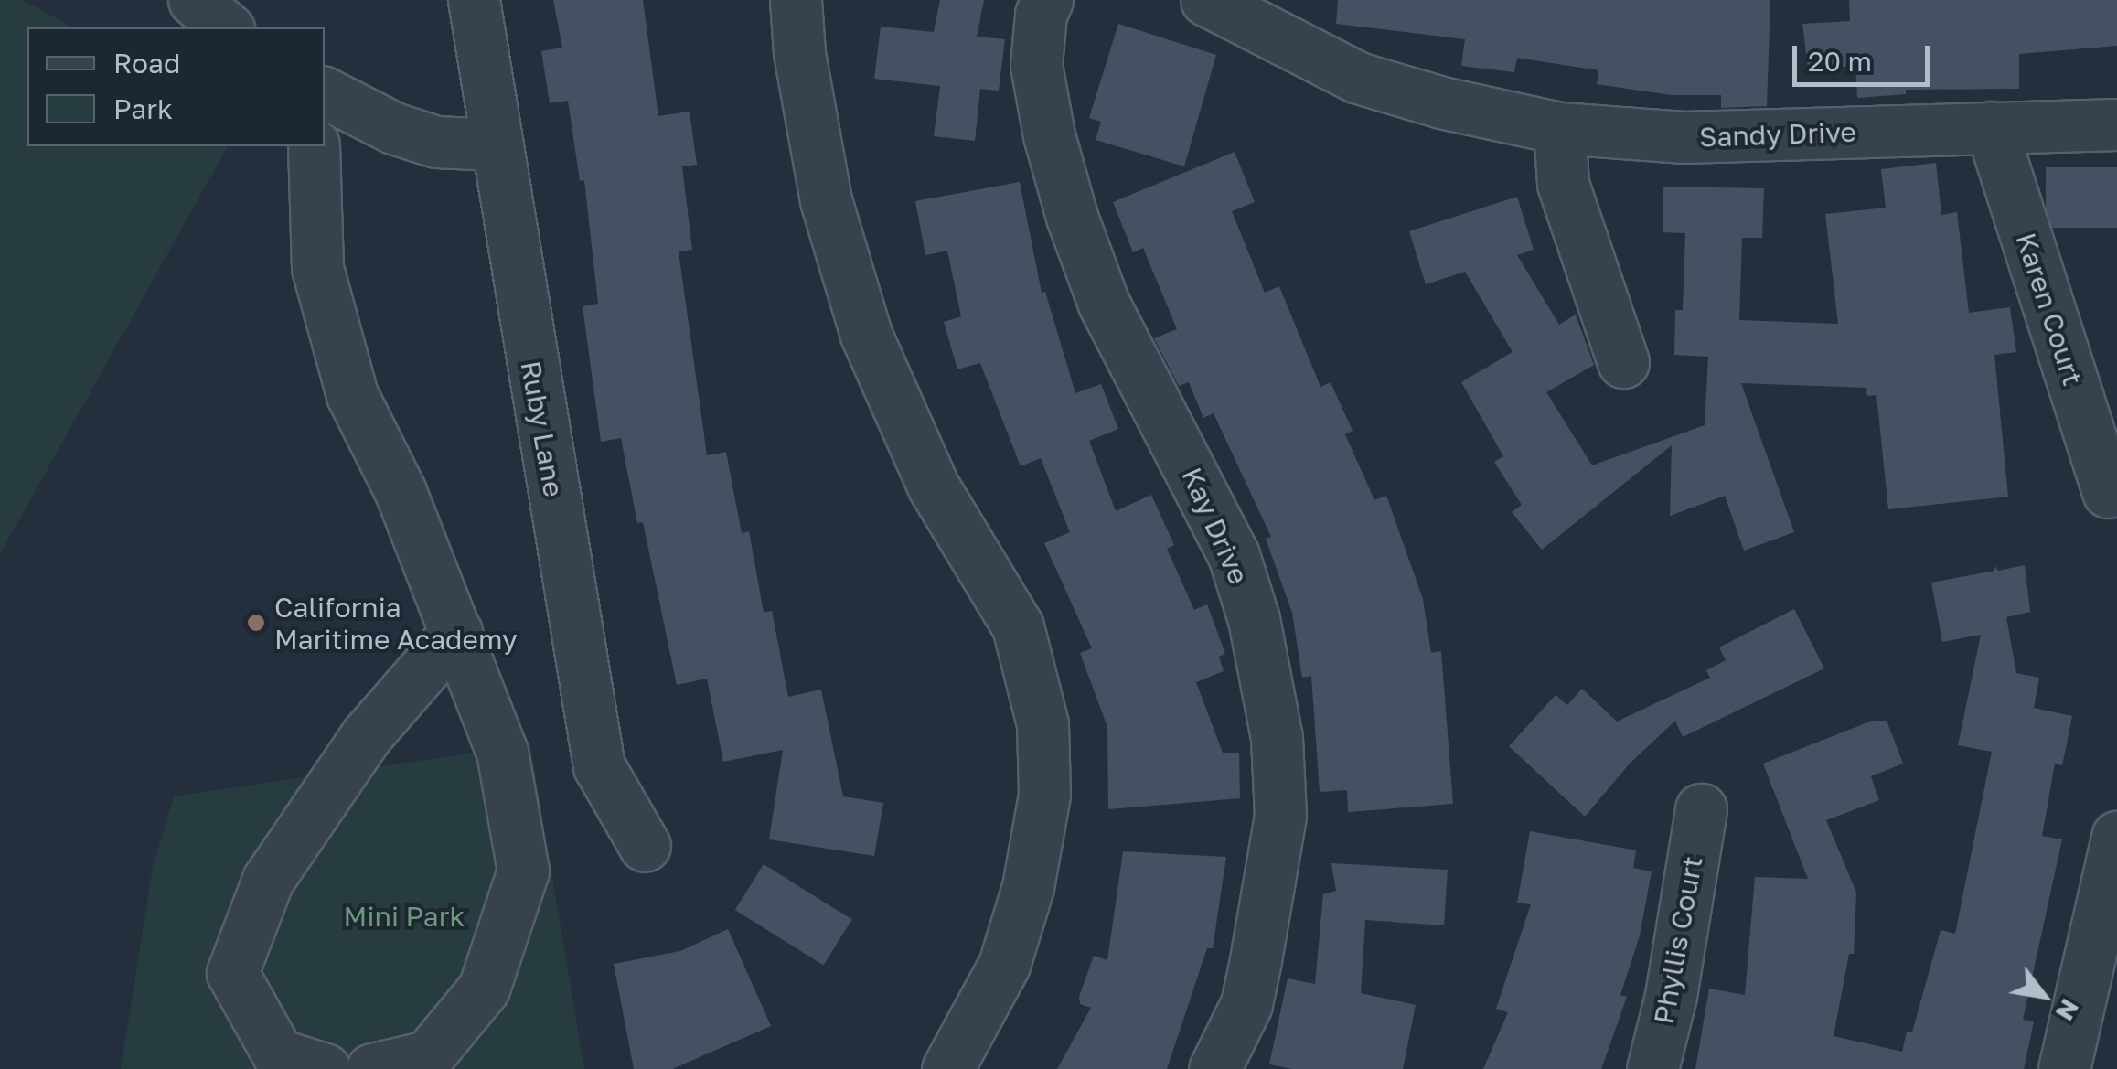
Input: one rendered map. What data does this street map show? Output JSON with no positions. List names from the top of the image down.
{
  "streets": {
    "street": [
      "Sandy Drive",
      "Karen Court",
      "Ruby Lane",
      "Kay Drive",
      "Phyllis Court"
    ]
  },
  "crossings": [
    ["Sandy Drive", "Karen Court"]
  ],
  "parks": ["Mini Park"],
  "places": ["California Maritime Academy"],
  "legend": ["Road", "Park"],
  "scale_bar": "20 m",
  "north": "bottom right"
}
